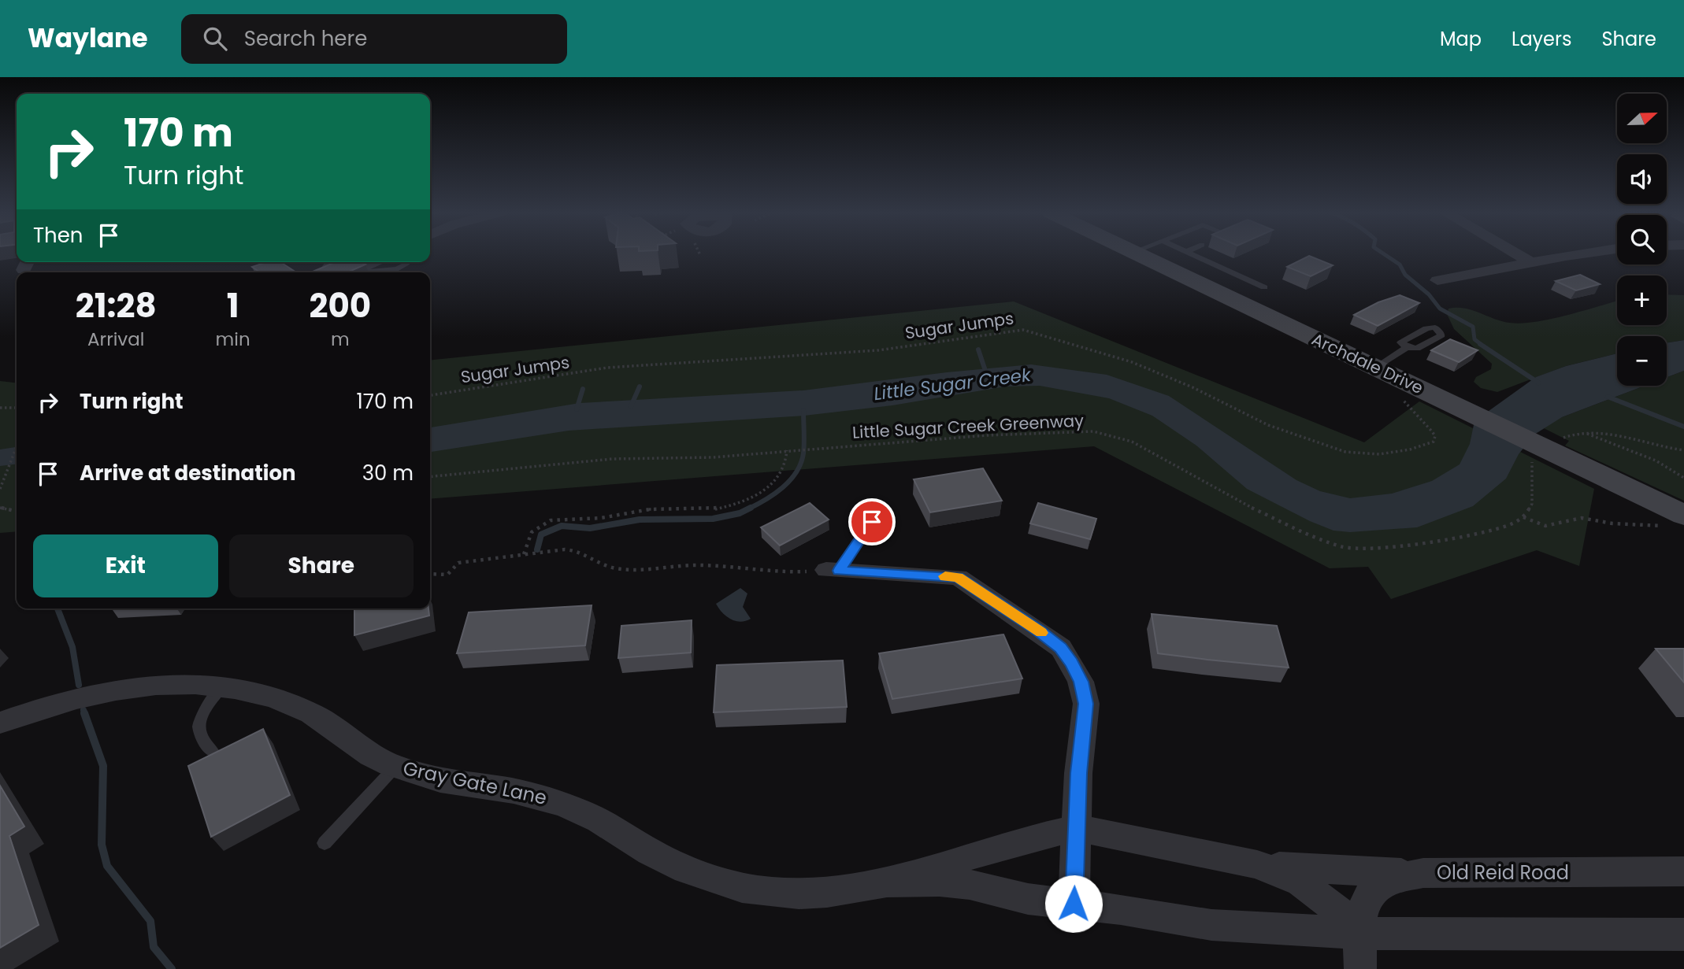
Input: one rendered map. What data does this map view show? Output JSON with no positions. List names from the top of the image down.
{
  "streets": {
    "street": ["Archdale Drive", "Gray Gate Lane", "Old Reid Road"],
    "path": ["Sugar Jumps", "Little Sugar Creek Greenway"]
  },
  "crossings": [
    ["Sugar Jumps", "Archdale Drive"]
  ],
  "water": ["Little Sugar Creek"],
  "north": "right",
  "page": {
    "header": "Waylane",
    "search": "Search here",
    "nav": ["Map", "Layers", "Share"],
    "map_buttons": ["+", "−"],
    "turn": ["170 m", "Turn right"],
    "then": "Then",
    "eta": [
      "21:28",
      "Arrival",
      "1",
      "min",
      "200",
      "m"
    ],
    "list": [
      {
        "name": "Turn right",
        "value": "170 m"
      },
      {
        "name": "Arrive at destination",
        "value": "30 m"
      }
    ],
    "buttons": ["Exit", "Share"]
  }
}
